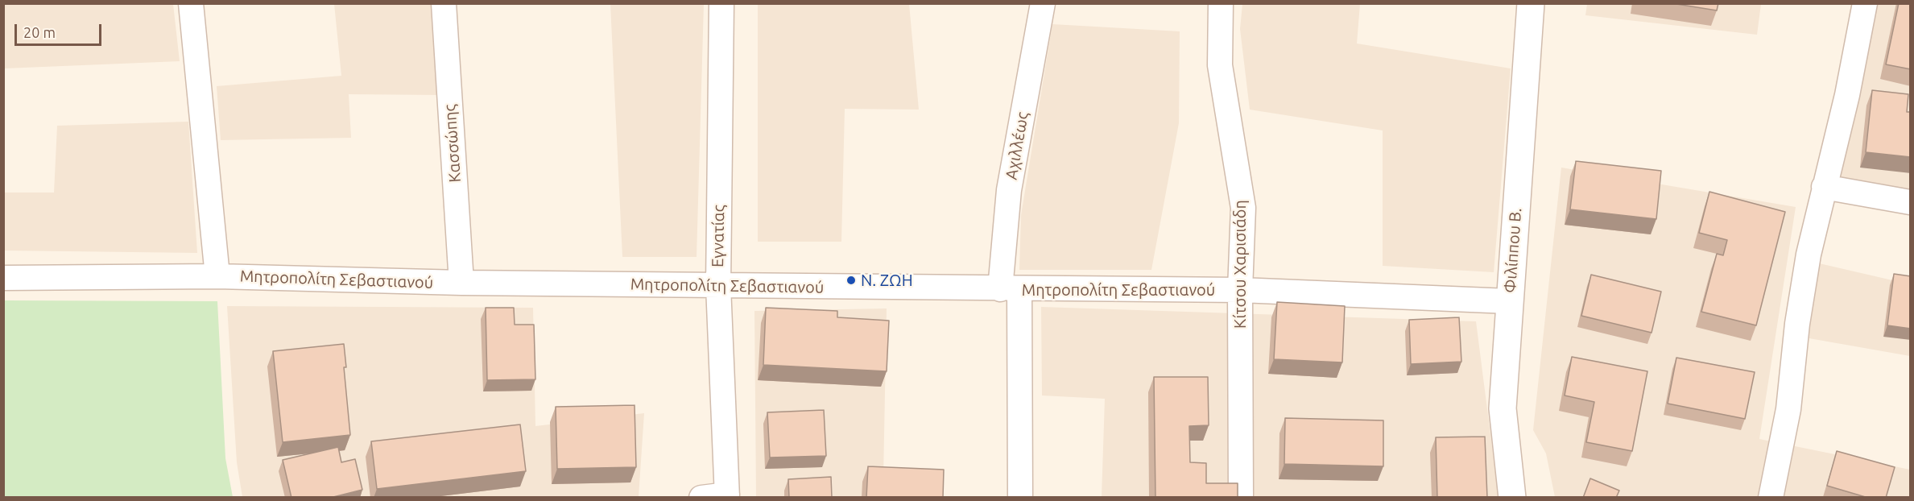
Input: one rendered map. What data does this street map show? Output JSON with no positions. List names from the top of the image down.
{
  "streets": {
    "street": [
      "Κασσώπης",
      "Αχιλλέως",
      "Εγνατίας",
      "Φιλίππου Β.",
      "Κίτσου Χαρισιάδη",
      "Μητροπολίτη Σεβαστιανού"
    ]
  },
  "crossings": [
    ["Κασσώπης", "Μητροπολίτη Σεβαστιανού"],
    ["Αχιλλέως", "Μητροπολίτη Σεβαστιανού"],
    ["Εγνατίας", "Μητροπολίτη Σεβαστιανού"],
    ["Φιλίππου Β.", "Μητροπολίτη Σεβαστιανού"],
    ["Κίτσου Χαρισιάδη", "Μητροπολίτη Σεβαστιανού"]
  ],
  "places": ["Ν. ΖΩΗ"],
  "scale_bar": "20 m"
}
